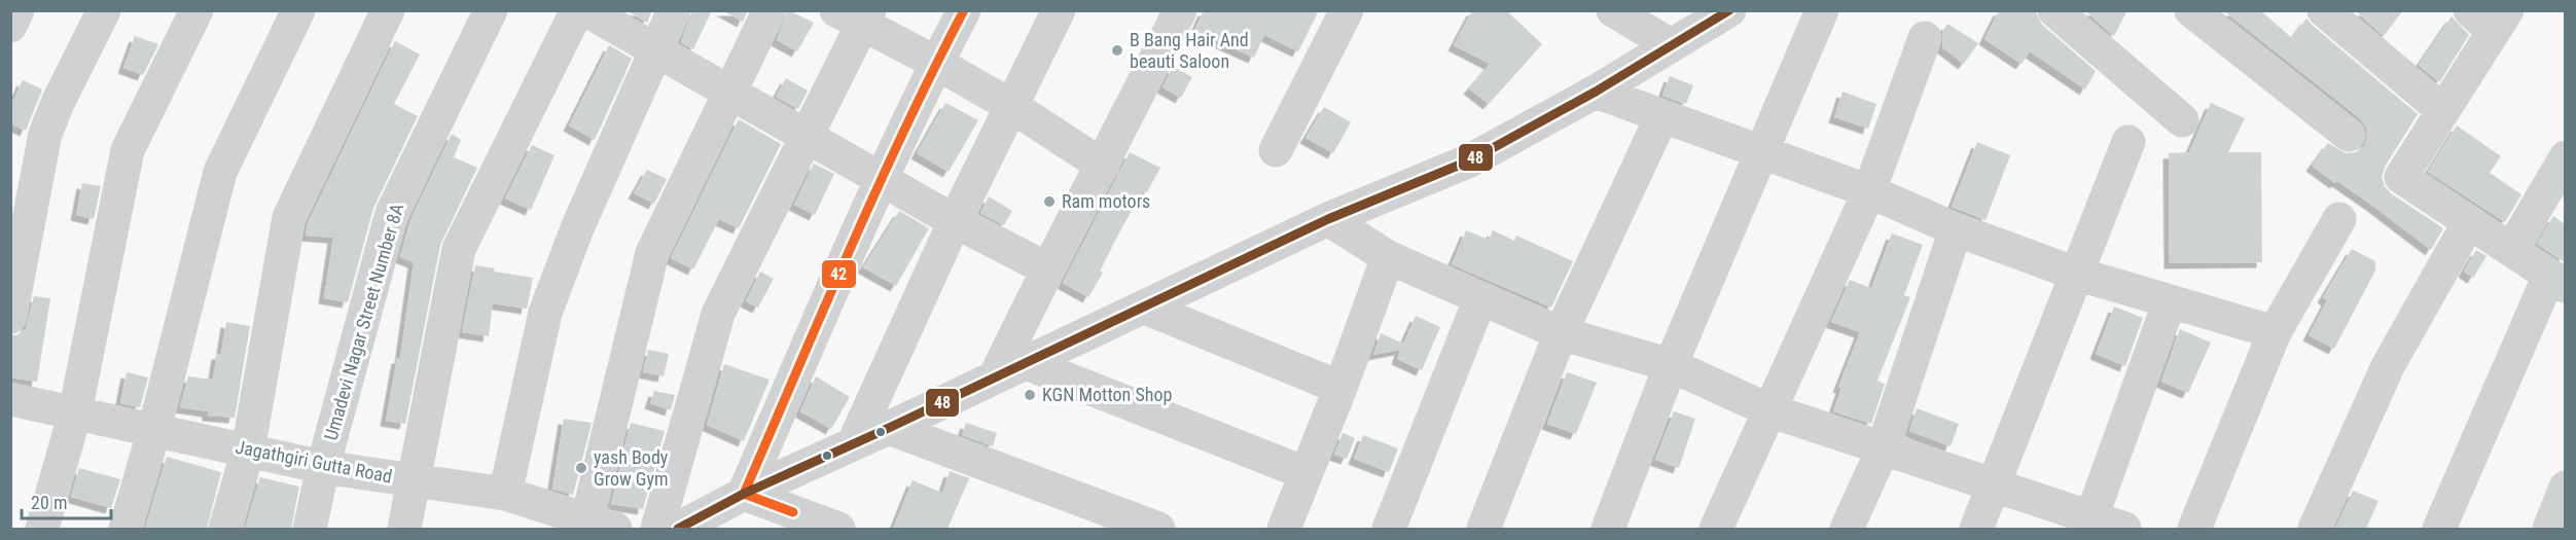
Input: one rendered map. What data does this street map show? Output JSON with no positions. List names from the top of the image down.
{
  "streets": {
    "street": ["Umadevi Nagar Street Number 8A", "Jagathgiri Gutta Road"]
  },
  "crossings": [
    ["Umadevi Nagar Street Number 8A", "Jagathgiri Gutta Road"]
  ],
  "places": [
    "B Bang Hair And beauti Saloon",
    "Ram motors",
    "KGN Motton Shop",
    "yash Body Grow Gym"
  ],
  "lines": ["transit line 42", "transit line 48"],
  "scale_bar": "20 m"
}
